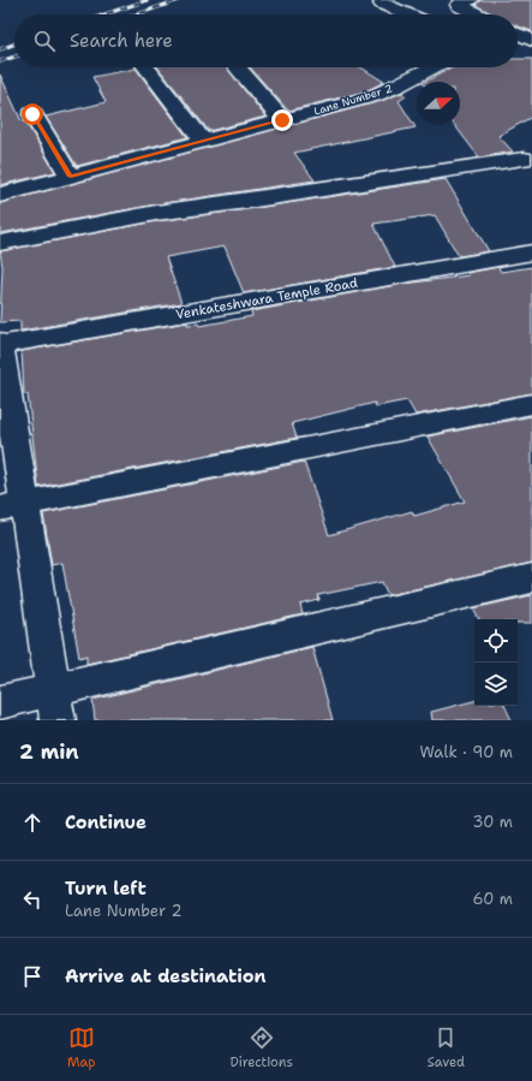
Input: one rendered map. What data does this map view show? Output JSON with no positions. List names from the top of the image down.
{
  "streets": {
    "street": ["Lane Number 2", "Venkateshwara Temple Road"]
  },
  "north": "right",
  "page": {
    "search": "Search here",
    "heading": ["2 min", "Walk · 90 m"],
    "list": [
      ["Continue", "30 m"],
      ["Turn left", "Lane Number 2", "60 m"],
      "Arrive at destination"
    ],
    "nav": ["Map", "Directions", "Saved"]
  }
}
